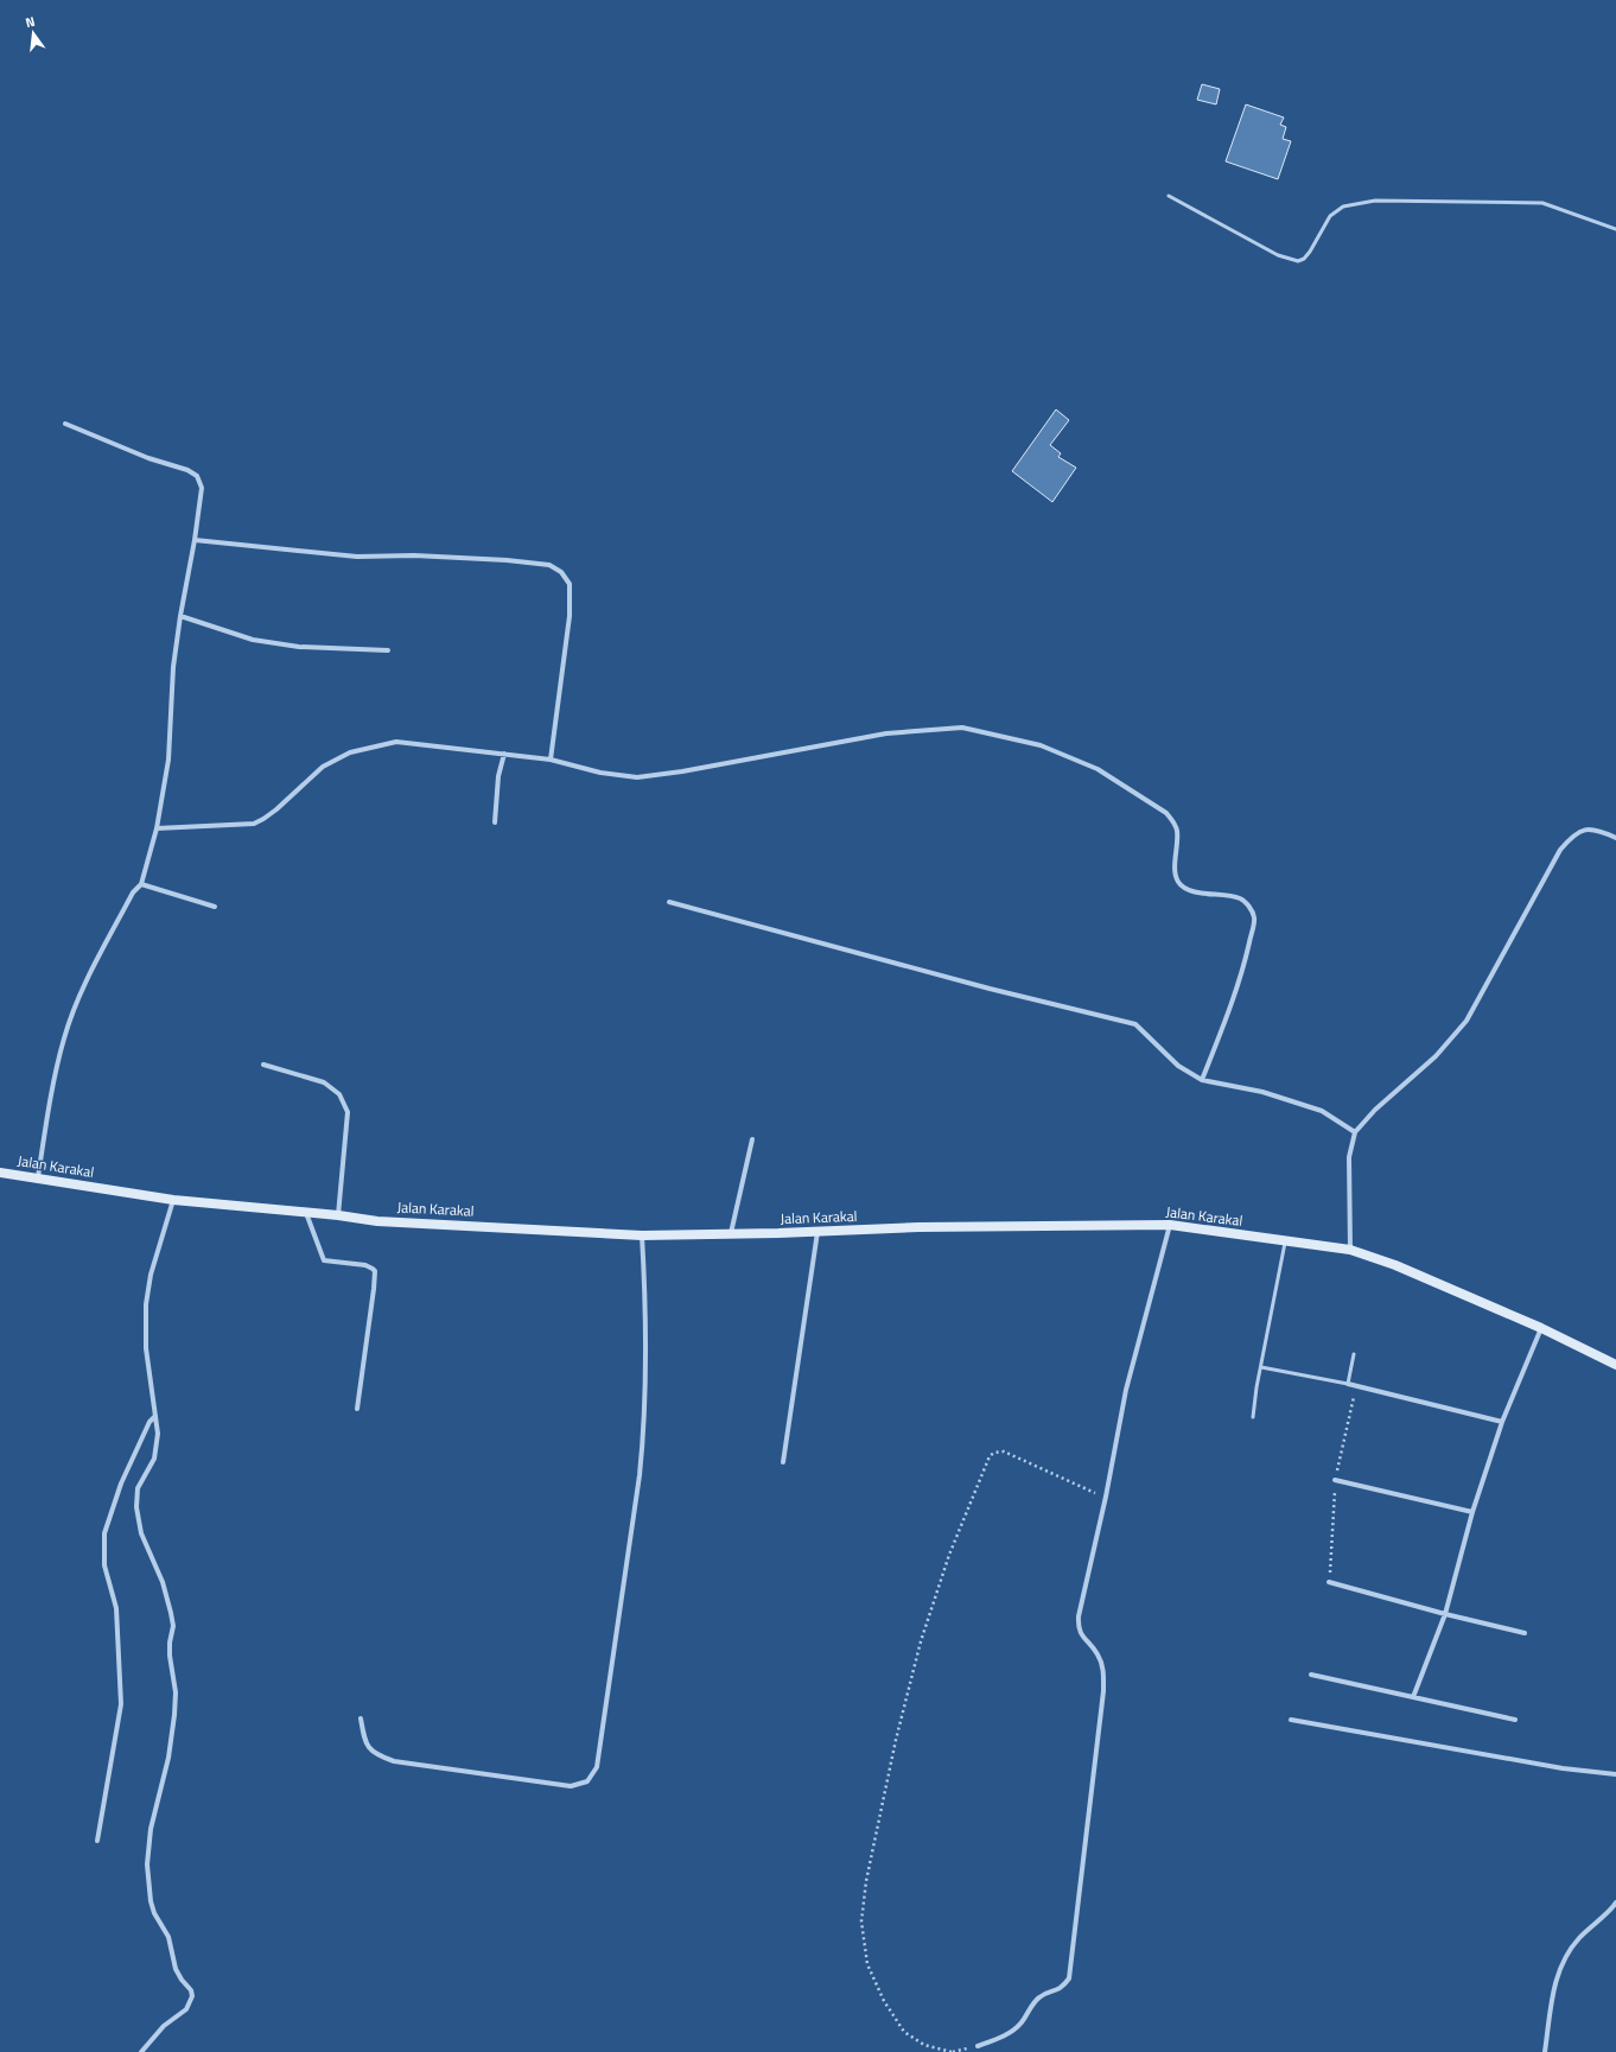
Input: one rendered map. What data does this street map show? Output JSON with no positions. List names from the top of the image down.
{
  "streets": {
    "main road": ["Jalan Karakal"]
  },
  "north": "top"
}
